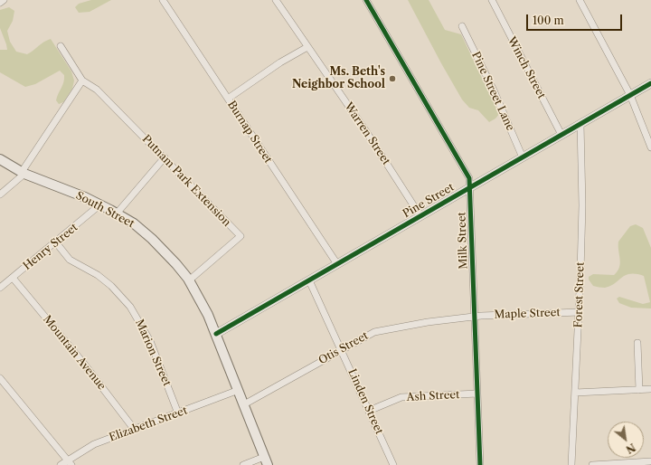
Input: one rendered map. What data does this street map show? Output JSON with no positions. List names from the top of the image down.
{
  "streets": {
    "main road": ["South Street"],
    "street": [
      "Winch Street",
      "Pine Street Lane",
      "Burnap Street",
      "Warren Street",
      "Putnam Park Extension",
      "Pine Street",
      "Milk Street",
      "Henry Street",
      "Forest Street",
      "Maple Street",
      "Otis Street",
      "Mountain Avenue",
      "Marion Street",
      "Ash Street",
      "Linden Street",
      "Elizabeth Street"
    ]
  },
  "crossings": [
    ["Winch Street", "Pine Street"],
    ["Pine Street Lane", "Pine Street"],
    ["Burnap Street", "Pine Street"],
    ["Warren Street", "Pine Street"],
    ["Putnam Park Extension", "South Street"],
    ["Pine Street", "South Street"],
    ["Pine Street", "Milk Street"],
    ["Pine Street", "Forest Street"],
    ["Pine Street", "Linden Street"],
    ["South Street", "Henry Street"],
    ["South Street", "Otis Street"],
    ["South Street", "Elizabeth Street"],
    ["Milk Street", "Maple Street"],
    ["Milk Street", "Otis Street"],
    ["Milk Street", "Ash Street"],
    ["Henry Street", "Mountain Avenue"],
    ["Henry Street", "Marion Street"],
    ["Forest Street", "Maple Street"],
    ["Maple Street", "Otis Street"],
    ["Otis Street", "Linden Street"],
    ["Mountain Avenue", "Elizabeth Street"],
    ["Marion Street", "Elizabeth Street"],
    ["Ash Street", "Linden Street"]
  ],
  "places": ["Ms. Beth's Neighbor School"],
  "scale_bar": "100 m",
  "north": "bottom right"
}
